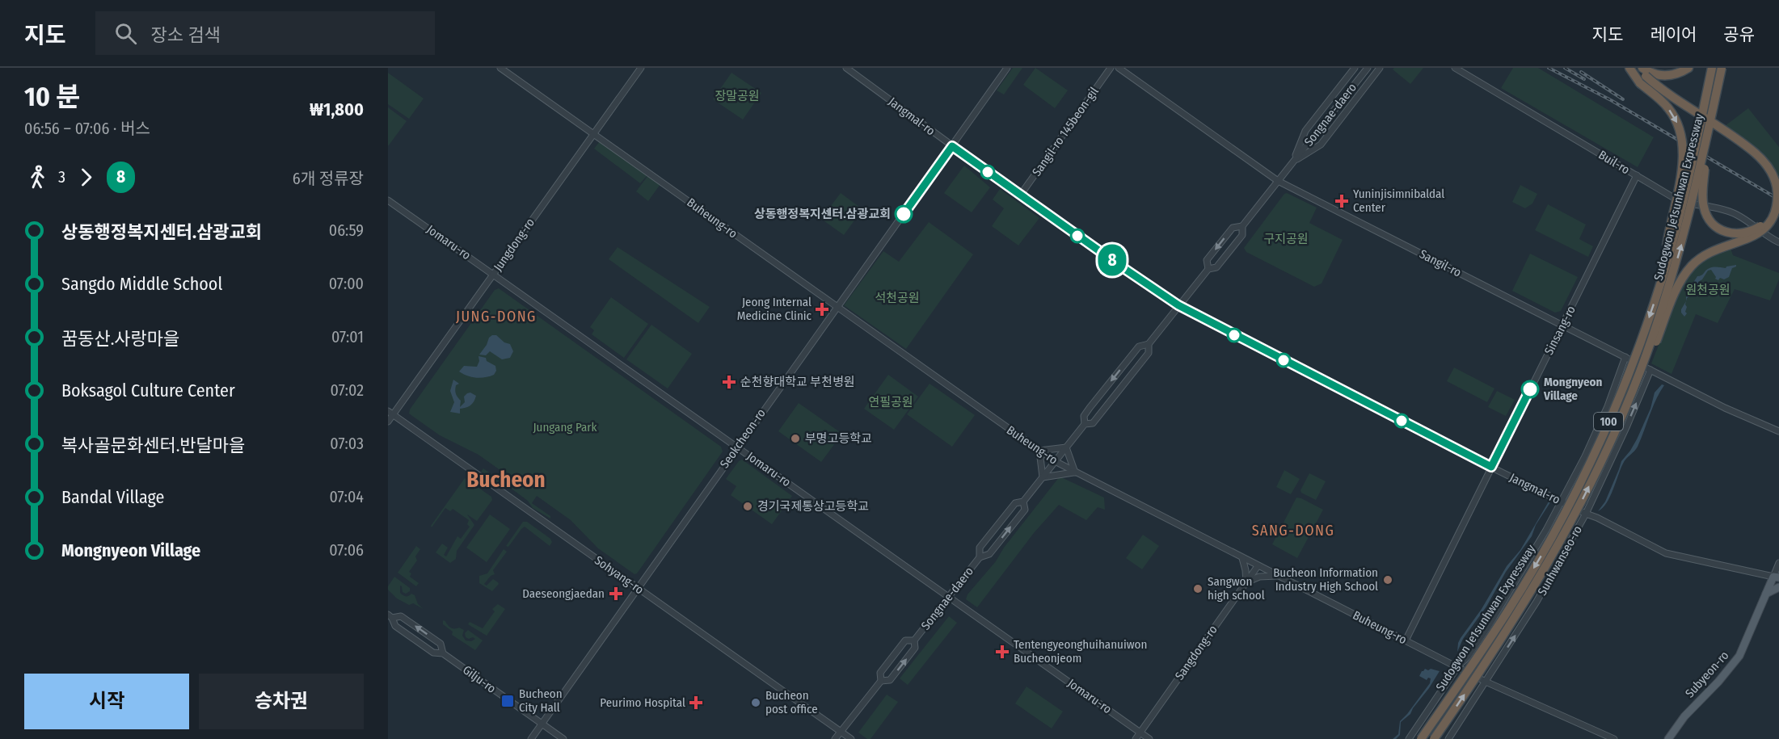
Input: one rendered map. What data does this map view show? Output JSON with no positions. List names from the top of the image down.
{
  "streets": {
    "highway": ["Sudogwon Je1sunhwan Expressway", "100"],
    "main road": ["Subyeon-ro"],
    "street": [
      "Songnae-daero",
      "Jangmal-ro",
      "Sangil-ro 145beon-gil",
      "Buil-ro",
      "Buheung-ro",
      "Jomaru-ro",
      "Jungdong-ro",
      "Sangil-ro",
      "Sinsang-ro",
      "Seokcheon-ro",
      "Sunhwanseo-ro",
      "Sohyang-ro",
      "Sangdong-ro",
      "Gilju-ro"
    ]
  },
  "crossings": [
    ["Songnae-daero", "Jangmal-ro"],
    ["Songnae-daero", "Buheung-ro"],
    ["Songnae-daero", "Jomaru-ro"],
    ["Songnae-daero", "Sangil-ro"],
    ["Songnae-daero", "Sohyang-ro"],
    ["Jangmal-ro", "Sangil-ro 145beon-gil"],
    ["Jangmal-ro", "Sinsang-ro"],
    ["Jangmal-ro", "Seokcheon-ro"],
    ["Jangmal-ro", "Sunhwanseo-ro"],
    ["Jangmal-ro", "Subyeon-ro"],
    ["Buil-ro", "Sinsang-ro"],
    ["Buheung-ro", "Jungdong-ro"],
    ["Buheung-ro", "Sinsang-ro"],
    ["Buheung-ro", "Seokcheon-ro"],
    ["Buheung-ro", "Sunhwanseo-ro"],
    ["Buheung-ro", "Sangdong-ro"],
    ["Jomaru-ro", "Jungdong-ro"],
    ["Jomaru-ro", "Seokcheon-ro"],
    ["Jomaru-ro", "Sangdong-ro"],
    ["Jungdong-ro", "Sohyang-ro"],
    ["Sangil-ro", "Sinsang-ro"],
    ["Sangil-ro", "Sunhwanseo-ro"],
    ["Seokcheon-ro", "Sohyang-ro"],
    ["Seokcheon-ro", "Gilju-ro"]
  ],
  "districts": ["JUNG-DONG", "Bucheon", "SANG-DONG"],
  "parks": [
    "장말공원",
    "구지공원",
    "원천공원",
    "석천공원",
    "연필공원",
    "Jungang Park"
  ],
  "places": {
    "health": [
      "Yuninjisimnibaldal Center",
      "Jeong Internal Medicine Clinic",
      "순천향대학교 부천병원",
      "Daeseongjaedan",
      "Tentengyeonghuihanuiwon Bucheonjeom",
      "Peurimo Hospital"
    ],
    "other": [
      "상동행정복지센터.삼광교회",
      "Mongnyeon Village",
      "부명고등학교",
      "경기국제통상고등학교",
      "Bucheon Information Industry High School",
      "Sangwon high school",
      "Bucheon post office"
    ],
    "transit": ["Bucheon City Hall"]
  },
  "lines": ["bus line 8"],
  "page": {
    "header": "지도",
    "search": "장소 검색",
    "nav": ["지도", "레이어", "공유"],
    "heading": ["10 분", "06:56 – 07:06 · 버스", "₩1,800"],
    "on_map": "8",
    "legs": ["3", "8", "6개 정류장"],
    "list": [
      {
        "name": "상동행정복지센터.삼광교회",
        "value": "06:59"
      },
      {
        "name": "Sangdo Middle School",
        "value": "07:00"
      },
      {
        "name": "꿈동산.사랑마을",
        "value": "07:01"
      },
      {
        "name": "Boksagol Culture Center",
        "value": "07:02"
      },
      {
        "name": "복사골문화센터.반달마을",
        "value": "07:03"
      },
      {
        "name": "Bandal Village",
        "value": "07:04"
      },
      {
        "name": "Mongnyeon Village",
        "value": "07:06"
      }
    ],
    "buttons": ["시작", "승차권"]
  }
}
